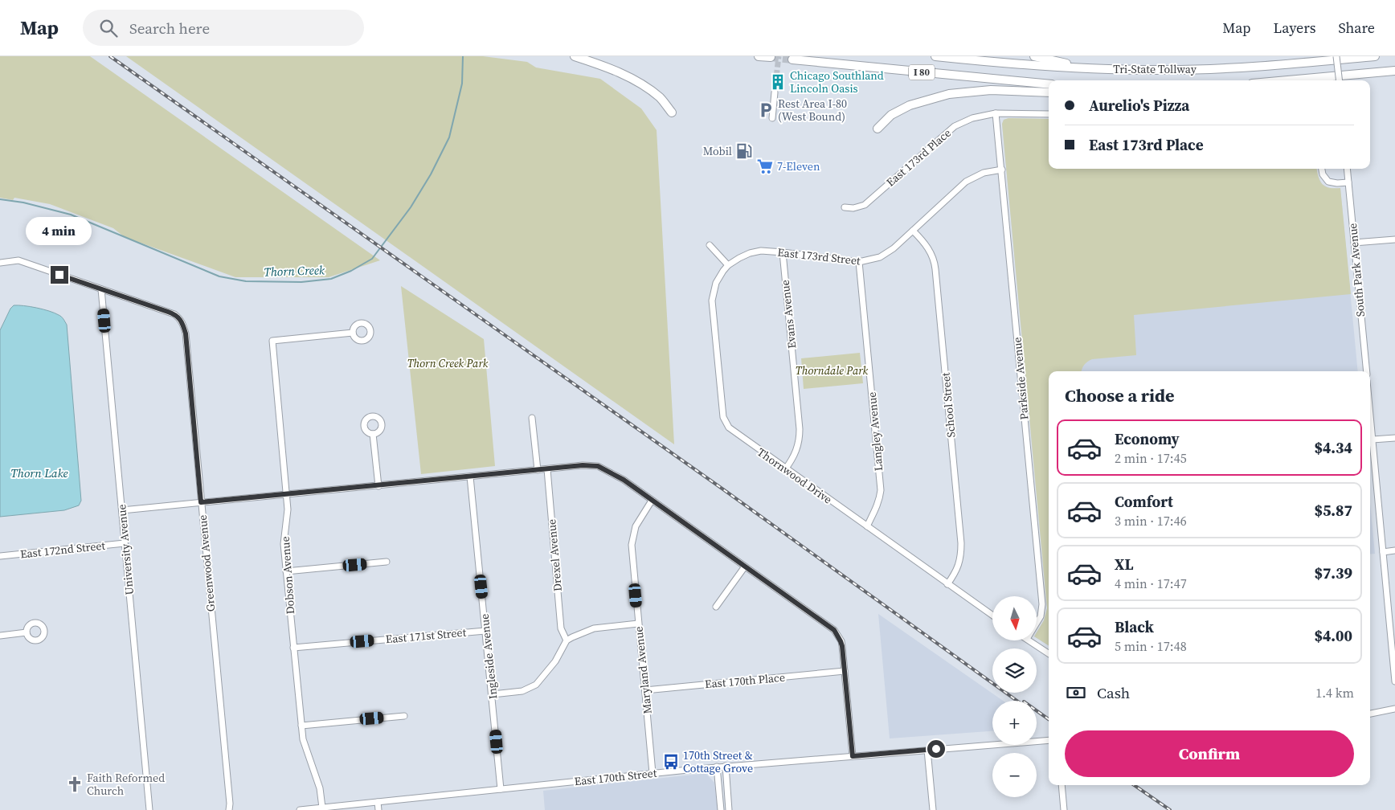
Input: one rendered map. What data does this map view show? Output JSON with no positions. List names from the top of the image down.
{
  "streets": {
    "highway": ["Tri-State Tollway", "I 80"],
    "street": [
      "East 173rd Place",
      "East 173rd Street",
      "South Park Avenue",
      "Evans Avenue",
      "Parkside Avenue",
      "School Street",
      "Langley Avenue",
      "Thornwood Drive",
      "East 172nd Street",
      "University Avenue",
      "Drexel Avenue",
      "Greenwood Avenue",
      "Dobson Avenue",
      "East 171st Street",
      "Ingleside Avenue",
      "Maryland Avenue",
      "East 170th Place",
      "East 170th Street"
    ]
  },
  "crossings": [
    ["East 173rd Place", "Parkside Avenue"],
    ["East 173rd Street", "Evans Avenue"],
    ["East 173rd Street", "Parkside Avenue"],
    ["East 173rd Street", "School Street"],
    ["East 173rd Street", "Langley Avenue"],
    ["East 173rd Street", "Thornwood Drive"],
    ["Evans Avenue", "Thornwood Drive"],
    ["School Street", "Thornwood Drive"],
    ["Langley Avenue", "Thornwood Drive"],
    ["East 172nd Street", "University Avenue"],
    ["University Avenue", "Greenwood Avenue"],
    ["Dobson Avenue", "East 171st Street"],
    ["Dobson Avenue", "East 170th Street"],
    ["East 171st Street", "Ingleside Avenue"],
    ["Ingleside Avenue", "East 170th Street"],
    ["Maryland Avenue", "East 170th Place"],
    ["Maryland Avenue", "East 170th Street"]
  ],
  "water": ["Thorn Creek", "Thorn Lake"],
  "parks": ["Thorn Creek Park", "Thorndale Park"],
  "places": {
    "building": ["Chicago Southland Lincoln Oasis"],
    "parking": ["Rest Area I-80 (West Bound)"],
    "fuel station": ["Mobil"],
    "supermarket": ["7-Eleven"],
    "bus stop": ["170th Street & Cottage Grove"],
    "church": ["Faith Reformed Church"]
  },
  "north": "bottom",
  "page": {
    "header": "Map",
    "search": "Search here",
    "nav": ["Map", "Layers", "Share"],
    "banner": ["Aurelio's Pizza", "East 173rd Place"],
    "bubble": "4 min",
    "heading": "Choose a ride",
    "list": [
      {
        "name": "Economy",
        "note": "2 min · 17:45",
        "value": "$4.34"
      },
      {
        "name": "Comfort",
        "note": "3 min · 17:46",
        "value": "$5.87"
      },
      {
        "name": "XL",
        "note": "4 min · 17:47",
        "value": "$7.39"
      },
      {
        "name": "Black",
        "note": "5 min · 17:48",
        "value": "$4.00"
      }
    ],
    "map_buttons": ["+", "−"],
    "pay": ["Cash", "1.4 km"],
    "buttons": "Confirm"
  }
}
